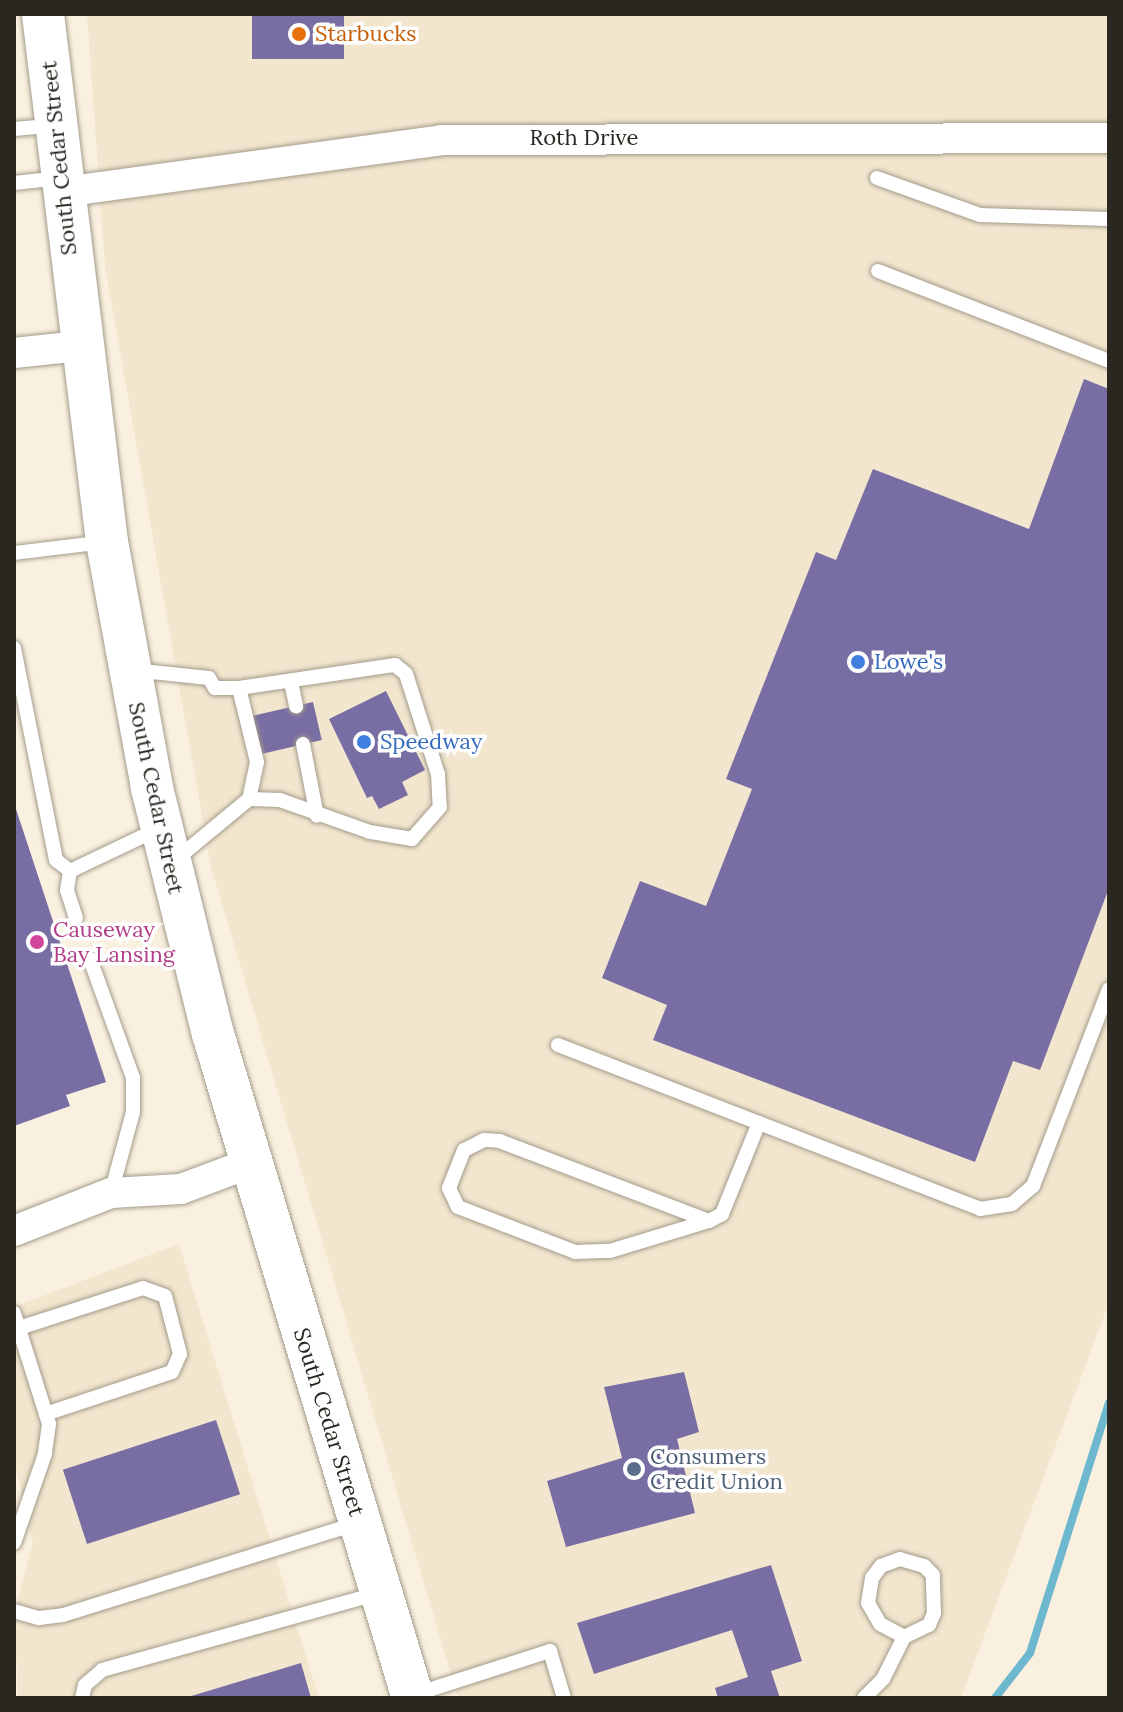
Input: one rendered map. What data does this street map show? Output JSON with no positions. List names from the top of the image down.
{
  "streets": {
    "main road": ["South Cedar Street"],
    "street": ["Roth Drive"]
  },
  "crossings": [
    ["Roth Drive", "South Cedar Street"]
  ],
  "places": [
    "Starbucks",
    "Lowe's",
    "Speedway",
    "Causeway Bay Lansing",
    "Consumers Credit Union"
  ]
}
